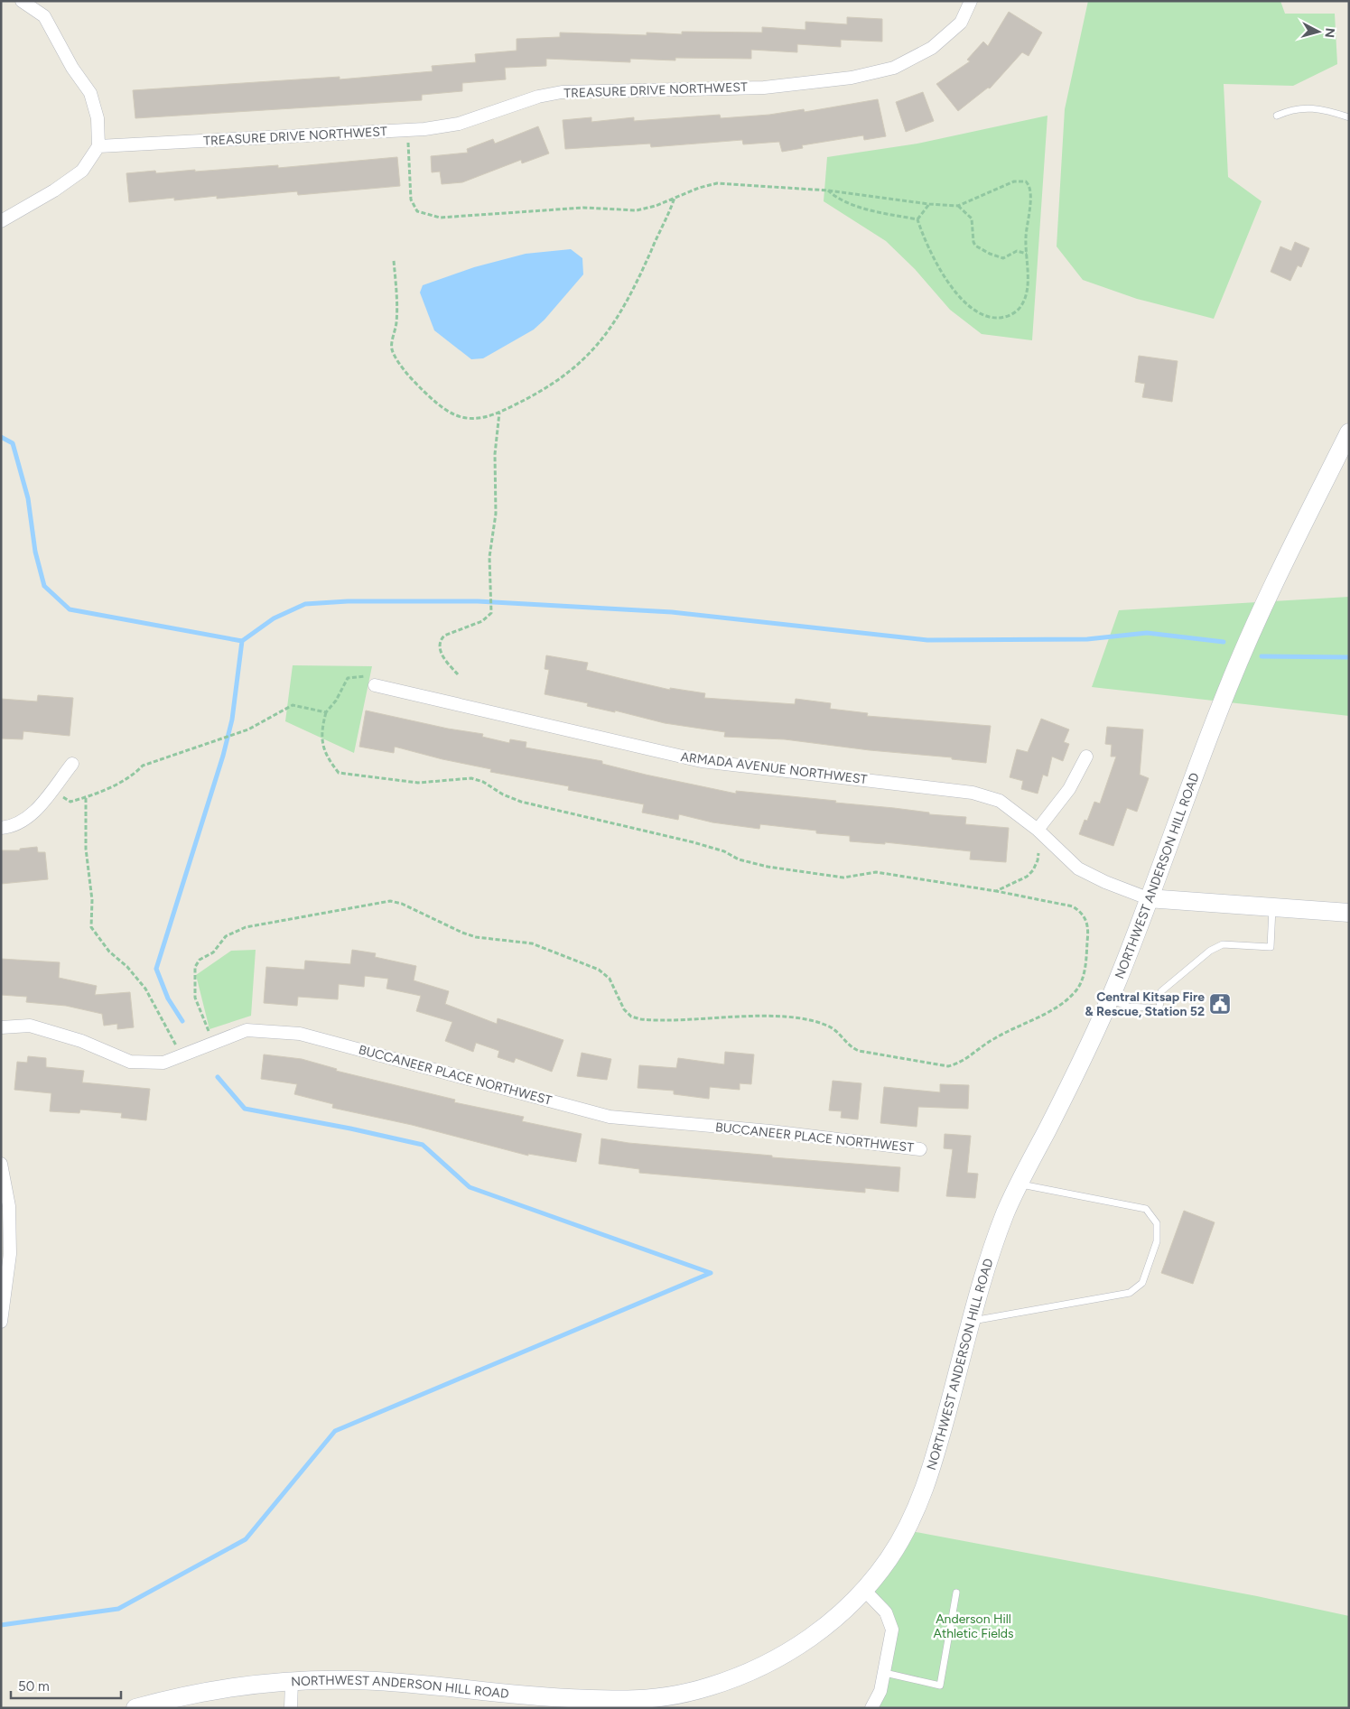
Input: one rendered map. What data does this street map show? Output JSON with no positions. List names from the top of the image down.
{
  "streets": {
    "main road": ["NORTHWEST ANDERSON HILL ROAD"],
    "street": ["TREASURE DRIVE NORTHWEST", "ARMADA AVENUE NORTHWEST", "BUCCANEER PLACE NORTHWEST"]
  },
  "crossings": [
    ["ARMADA AVENUE NORTHWEST", "NORTHWEST ANDERSON HILL ROAD"]
  ],
  "parks": ["Anderson Hill Athletic Fields"],
  "places": {
    "public building": ["Central Kitsap Fire & Rescue, Station 52"]
  },
  "scale_bar": "50 m",
  "north": "right"
}
